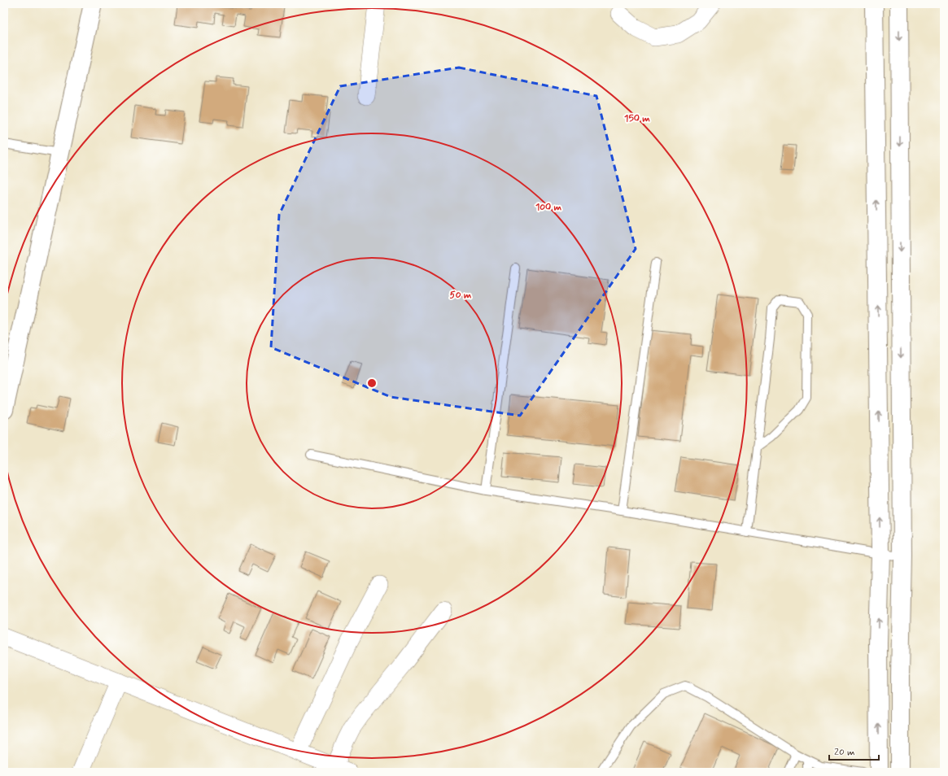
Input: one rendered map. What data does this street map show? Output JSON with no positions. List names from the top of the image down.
{
  "scale_bar": "20 m",
  "rings": ["150 m", "100 m", "50 m"]
}
